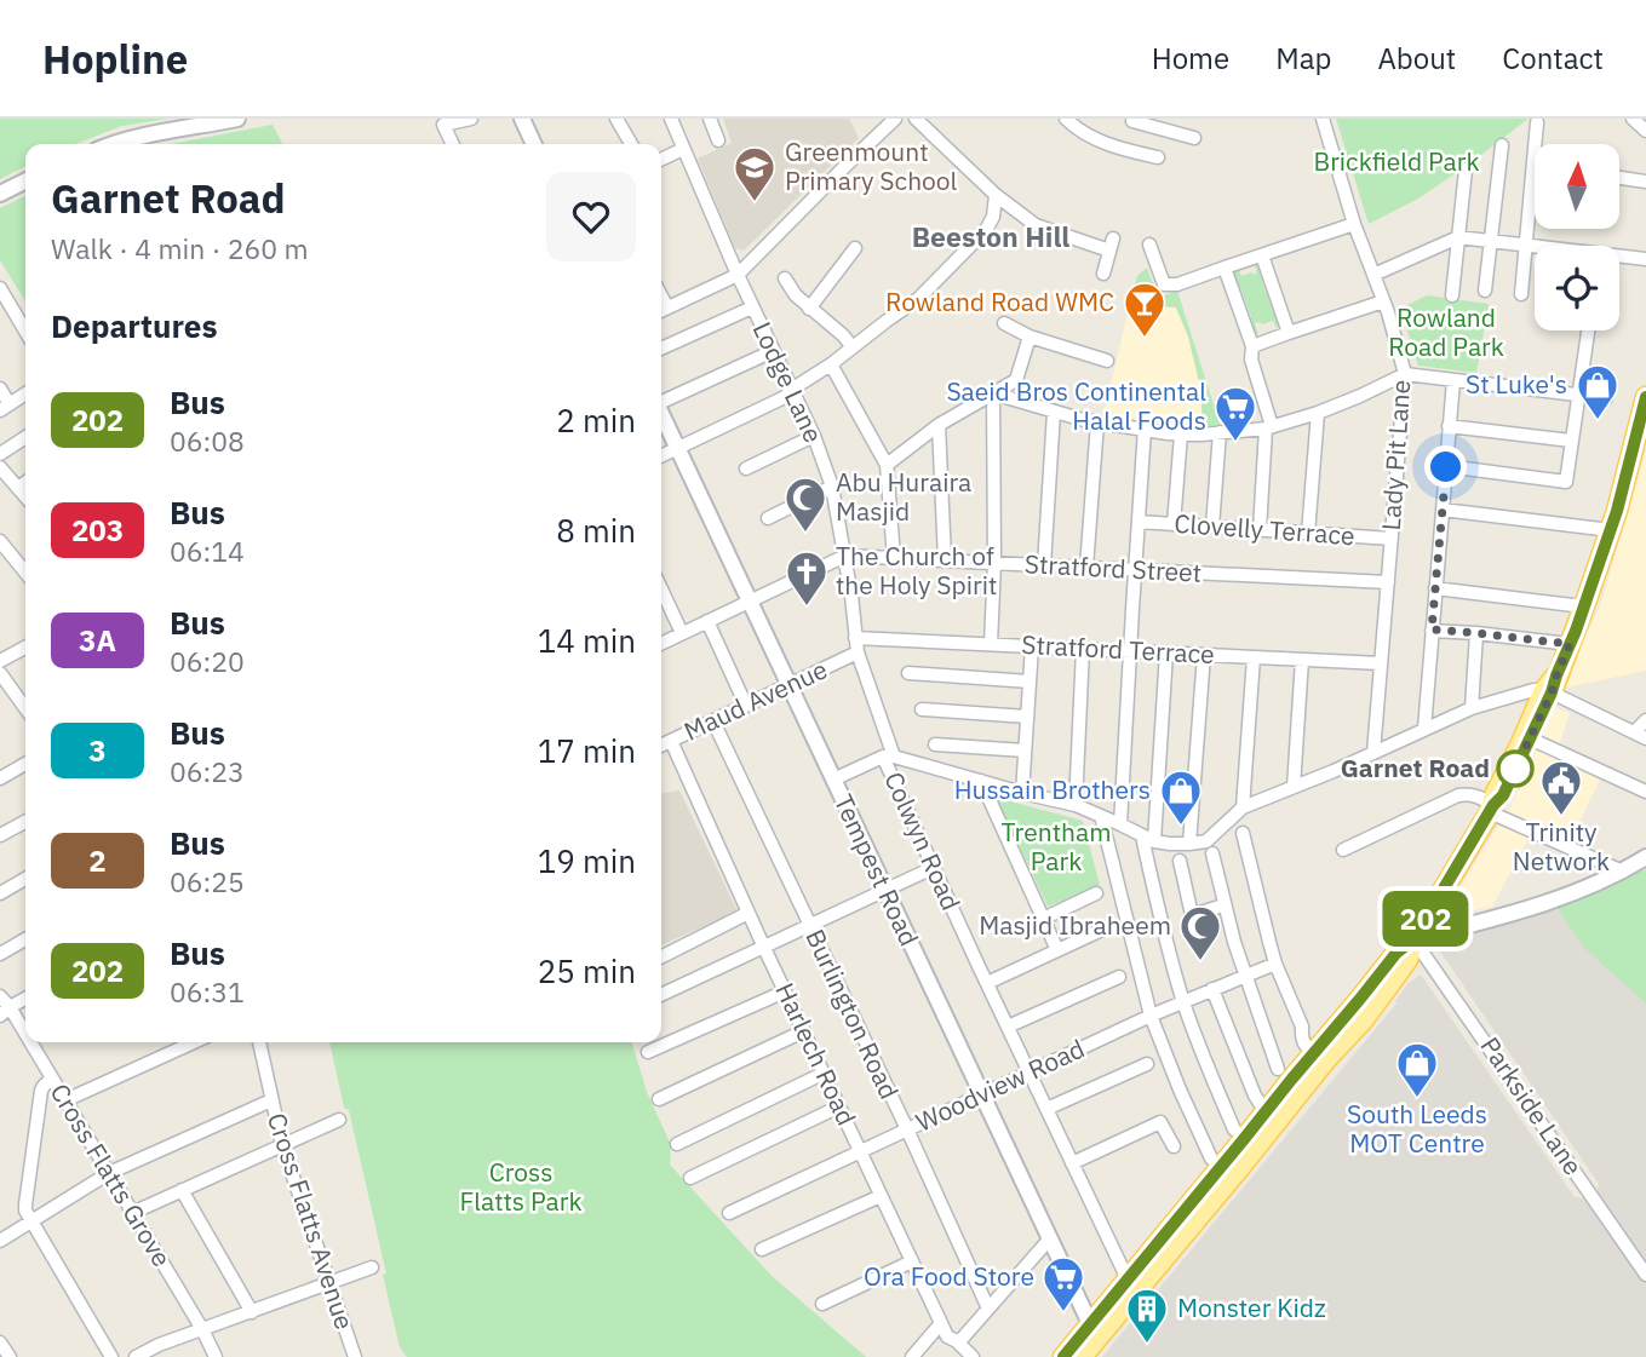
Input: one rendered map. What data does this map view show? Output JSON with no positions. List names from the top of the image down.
{
  "streets": {
    "street": [
      "Lodge Lane",
      "Lady Pit Lane",
      "Clovelly Terrace",
      "Stratford Street",
      "Stratford Terrace",
      "Maud Avenue",
      "Colwyn Road",
      "Tempest Road",
      "Burlington Road",
      "Harlech Road",
      "Woodview Road",
      "Parkside Lane",
      "Cross Flatts Grove",
      "Cross Flatts Avenue"
    ]
  },
  "crossings": [
    ["Lodge Lane", "Stratford Street"],
    ["Lodge Lane", "Stratford Terrace"],
    ["Lodge Lane", "Maud Avenue"],
    ["Lodge Lane", "Colwyn Road"],
    ["Lady Pit Lane", "Clovelly Terrace"],
    ["Lady Pit Lane", "Stratford Street"],
    ["Lady Pit Lane", "Stratford Terrace"],
    ["Stratford Street", "Tempest Road"],
    ["Maud Avenue", "Tempest Road"],
    ["Maud Avenue", "Burlington Road"],
    ["Maud Avenue", "Harlech Road"],
    ["Colwyn Road", "Woodview Road"],
    ["Tempest Road", "Woodview Road"],
    ["Burlington Road", "Woodview Road"],
    ["Harlech Road", "Woodview Road"]
  ],
  "districts": ["Beeston Hill"],
  "parks": [
    "Brickfield Park",
    "Rowland Road Park",
    "Trentham Park",
    "Cross Flatts Park"
  ],
  "places": {
    "school or university": ["Greenmount Primary School"],
    "bar": ["Rowland Road WMC"],
    "shop": ["St Luke's", "Hussain Brothers", "South Leeds MOT Centre"],
    "supermarket": ["Saeid Bros Continental Halal Foods", "Ora Food Store"],
    "mosque": ["Abu Huraira Masjid", "Masjid Ibraheem"],
    "church": ["The Church of the Holy Spirit"],
    "other": ["Garnet Road"],
    "public building": ["Trinity Network"],
    "building": ["Monster Kidz"]
  },
  "lines": ["bus line 202"],
  "north": "top",
  "page": {
    "header": "Hopline",
    "nav": [
      "Home",
      "Map",
      "About",
      "Contact"
    ],
    "on_map": "202",
    "heading": [
      ["Garnet Road", "Walk · 4 min · 260 m"],
      "Departures"
    ],
    "list": [
      {
        "mark": "202",
        "name": "Bus",
        "note": "06:08",
        "value": "2 min"
      },
      {
        "mark": "203",
        "name": "Bus",
        "note": "06:14",
        "value": "8 min"
      },
      {
        "mark": "3A",
        "name": "Bus",
        "note": "06:20",
        "value": "14 min"
      },
      {
        "mark": "3",
        "name": "Bus",
        "note": "06:23",
        "value": "17 min"
      },
      {
        "mark": "2",
        "name": "Bus",
        "note": "06:25",
        "value": "19 min"
      },
      {
        "mark": "202",
        "name": "Bus",
        "note": "06:31",
        "value": "25 min"
      }
    ]
  }
}
